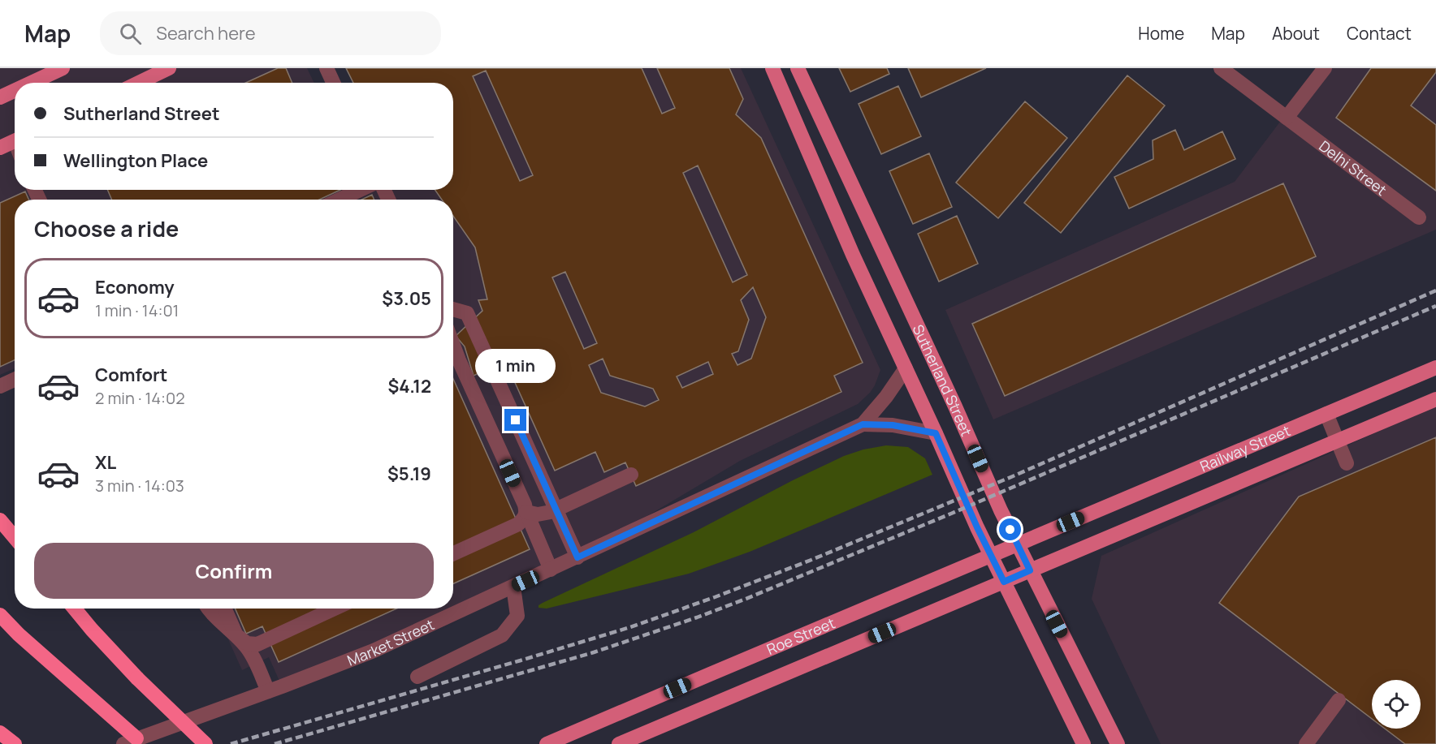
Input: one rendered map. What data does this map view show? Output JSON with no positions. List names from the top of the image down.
{
  "streets": {
    "main road": ["Sutherland Street", "Railway Street", "Roe Street"],
    "street": ["Delhi Street", "Market Street"]
  },
  "crossings": [
    ["Sutherland Street", "Roe Street"],
    ["Sutherland Street", "Market Street"],
    ["Railway Street", "Roe Street"]
  ],
  "page": {
    "header": "Map",
    "search": "Search here",
    "nav": [
      "Home",
      "Map",
      "About",
      "Contact"
    ],
    "banner": ["Sutherland Street", "Wellington Place"],
    "heading": "Choose a ride",
    "list": [
      {
        "name": "Economy",
        "note": "1 min · 14:01",
        "value": "$3.05"
      },
      {
        "name": "Comfort",
        "note": "2 min · 14:02",
        "value": "$4.12"
      },
      {
        "name": "XL",
        "note": "3 min · 14:03",
        "value": "$5.19"
      }
    ],
    "bubble": "1 min",
    "buttons": "Confirm"
  }
}
